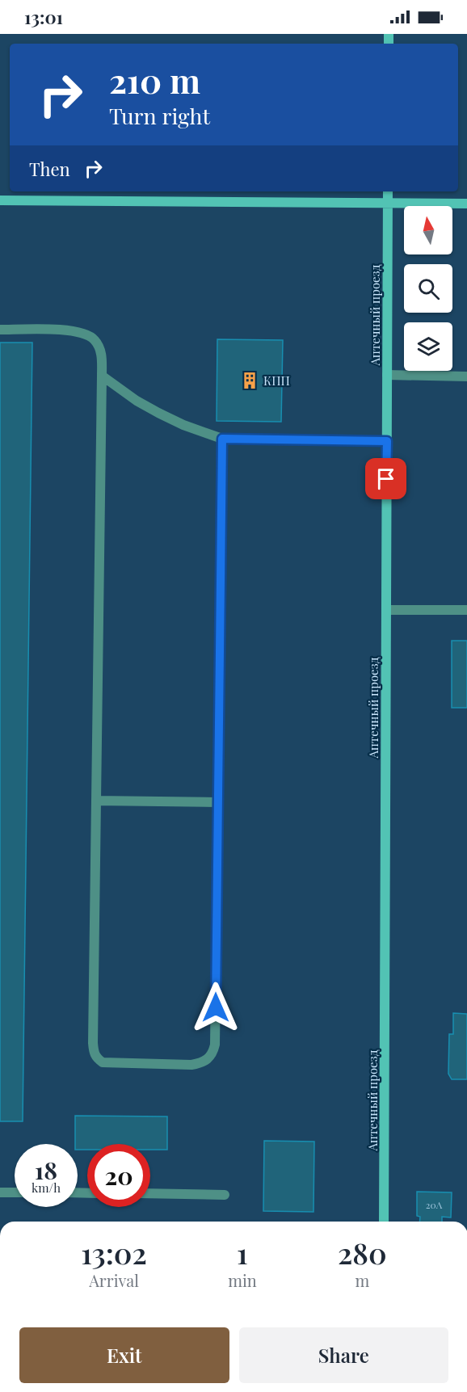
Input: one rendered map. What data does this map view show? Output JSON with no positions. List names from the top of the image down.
{
  "streets": {
    "street": ["Аптечный проезд"]
  },
  "places": {
    "building": ["КПП"]
  },
  "house_numbers": ["20А"],
  "north": "top",
  "page": {
    "status": "13:01",
    "turn": ["210 m", "Turn right"],
    "then": "Then",
    "speed": "18 km/h",
    "limit": "20",
    "eta": [
      "13:02",
      "Arrival",
      "1",
      "min",
      "280",
      "m"
    ],
    "buttons": ["Exit", "Share"]
  }
}
